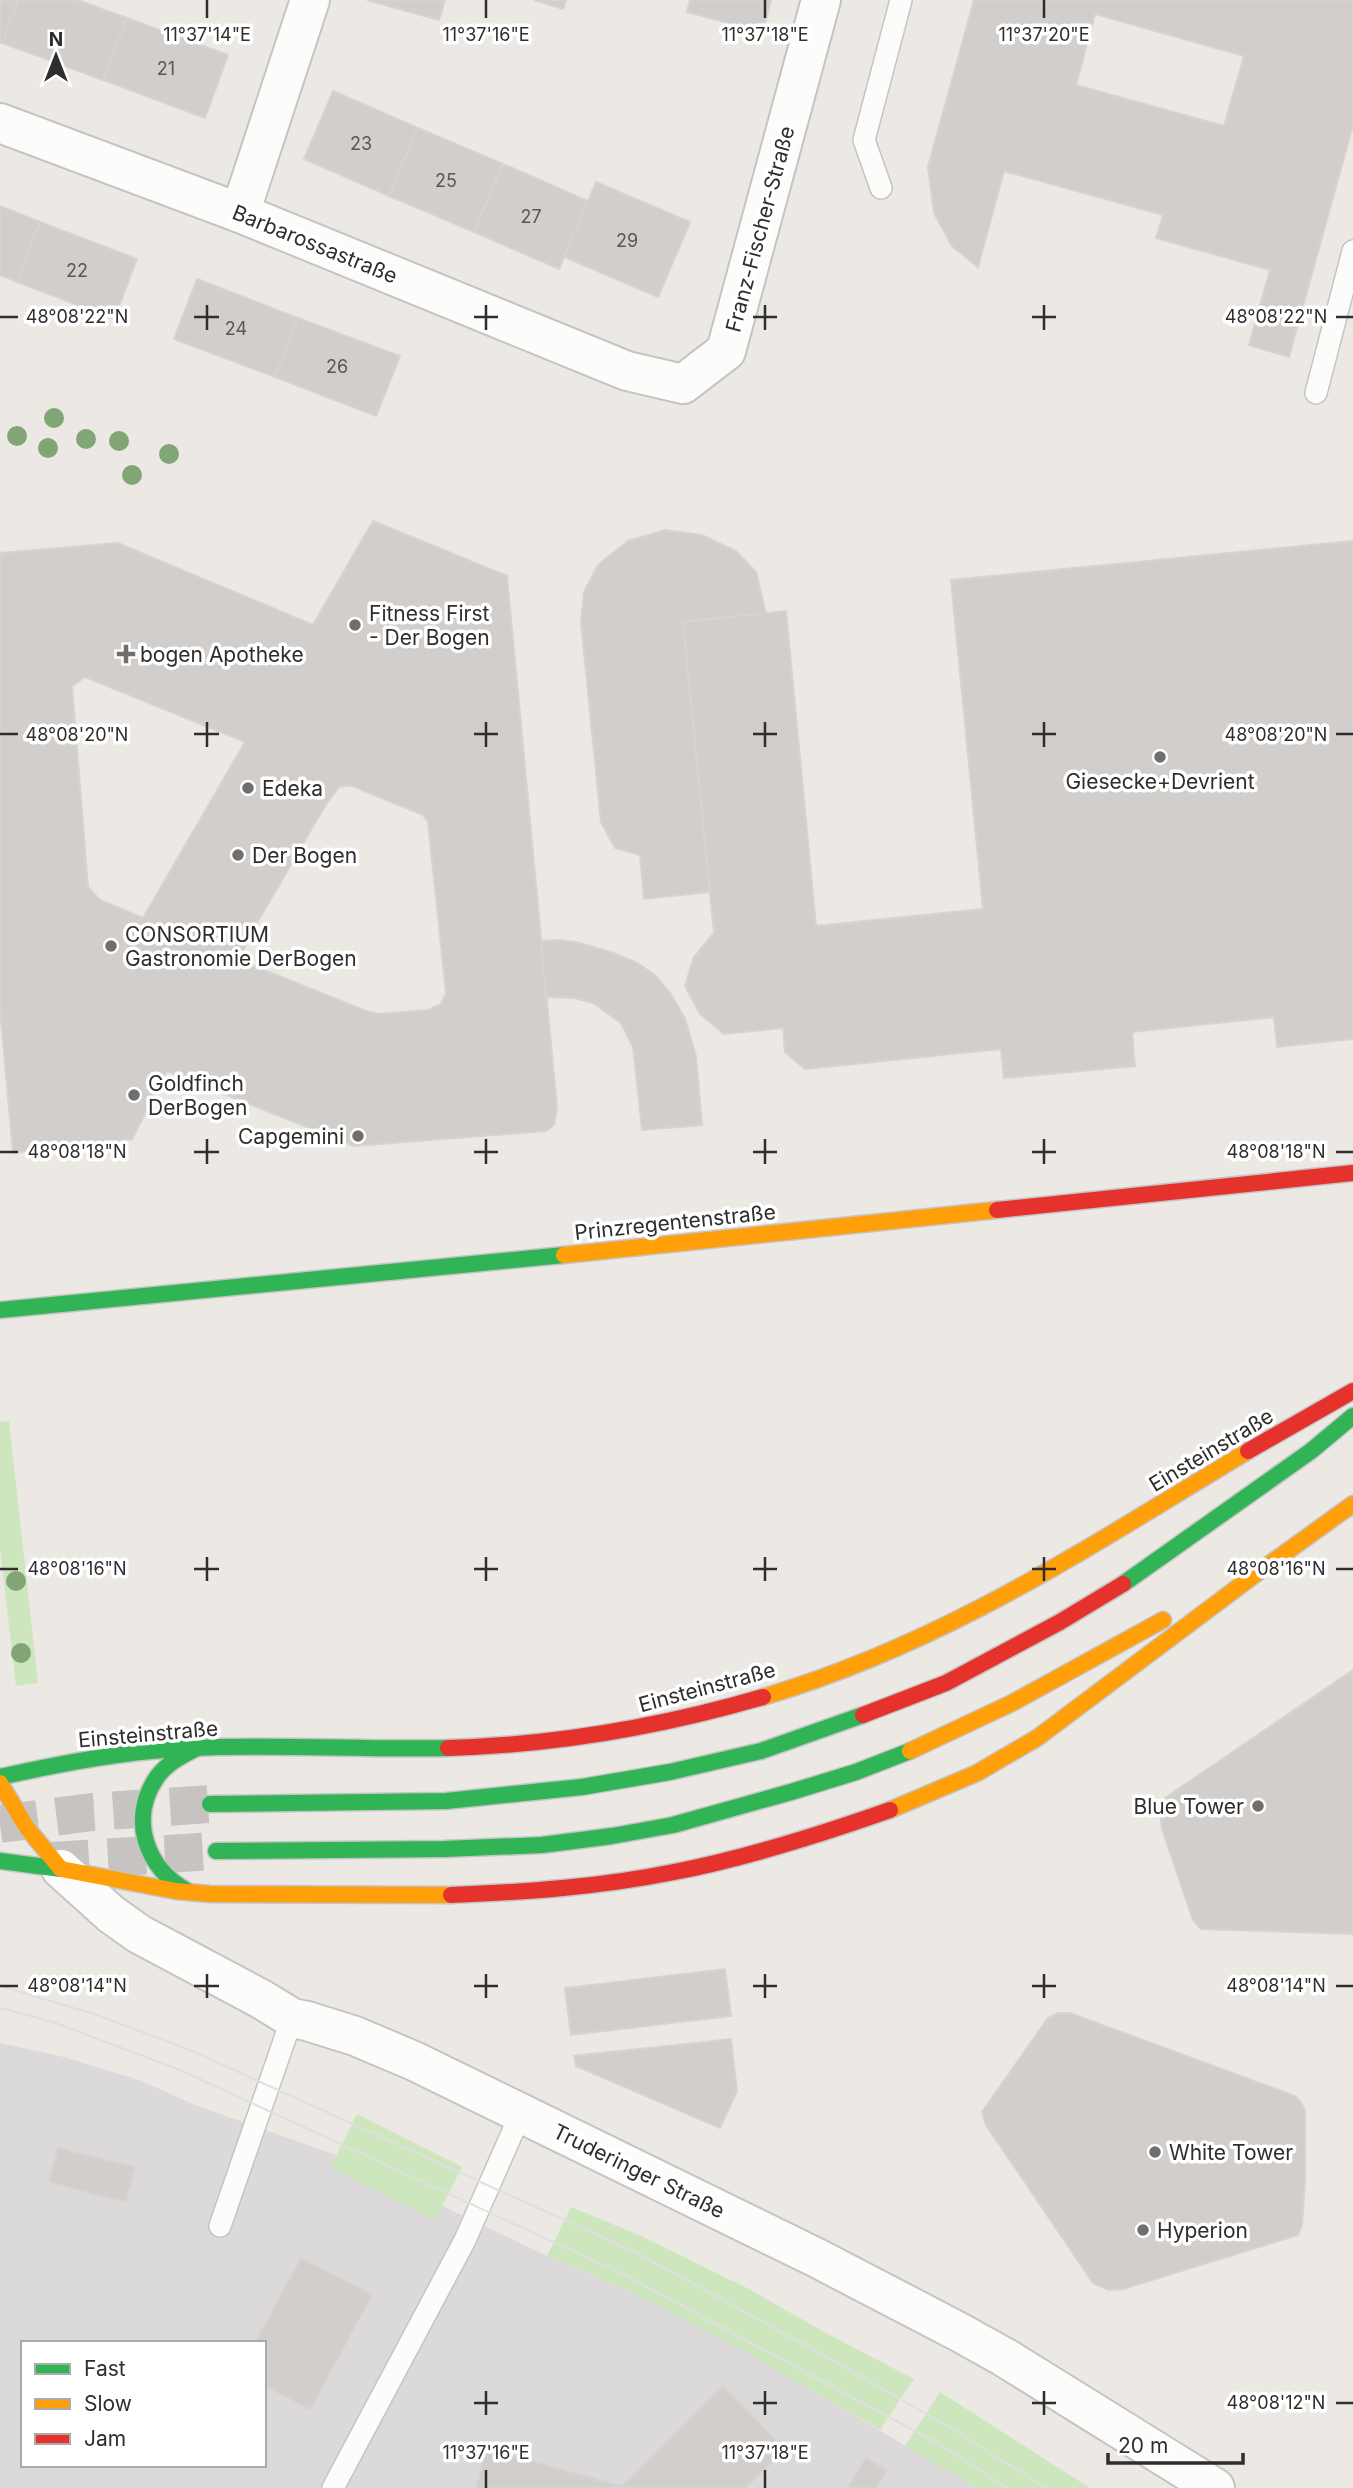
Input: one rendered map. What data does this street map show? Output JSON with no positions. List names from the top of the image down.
{
  "streets": {
    "main road": ["Prinzregentenstraße", "Einsteinstraße"],
    "street": ["Franz-Fischer-Straße", "Barbarossastraße", "Truderinger Straße"]
  },
  "crossings": [
    ["Franz-Fischer-Straße", "Barbarossastraße"]
  ],
  "places": {
    "other": [
      "Fitness First - Der Bogen",
      "Giesecke+Devrient",
      "Edeka",
      "Der Bogen",
      "CONSORTIUM Gastronomie DerBogen",
      "Goldfinch DerBogen",
      "Capgemini",
      "Blue Tower",
      "White Tower",
      "Hyperion"
    ],
    "health": ["bogen Apotheke"]
  },
  "house_numbers": [
    "21",
    "23",
    "25",
    "27",
    "29",
    "22",
    "24",
    "26"
  ],
  "legend": ["Fast", "Slow", "Jam"],
  "scale_bar": "20 m",
  "north": "top",
  "coordinates": [
    "11°37'14\"E",
    "11°37'16\"E",
    "11°37'18\"E",
    "11°37'20\"E",
    "48°08'22\"N",
    "48°08'20\"N",
    "48°08'18\"N",
    "48°08'16\"N",
    "48°08'14\"N",
    "48°08'12\"N"
  ]
}
